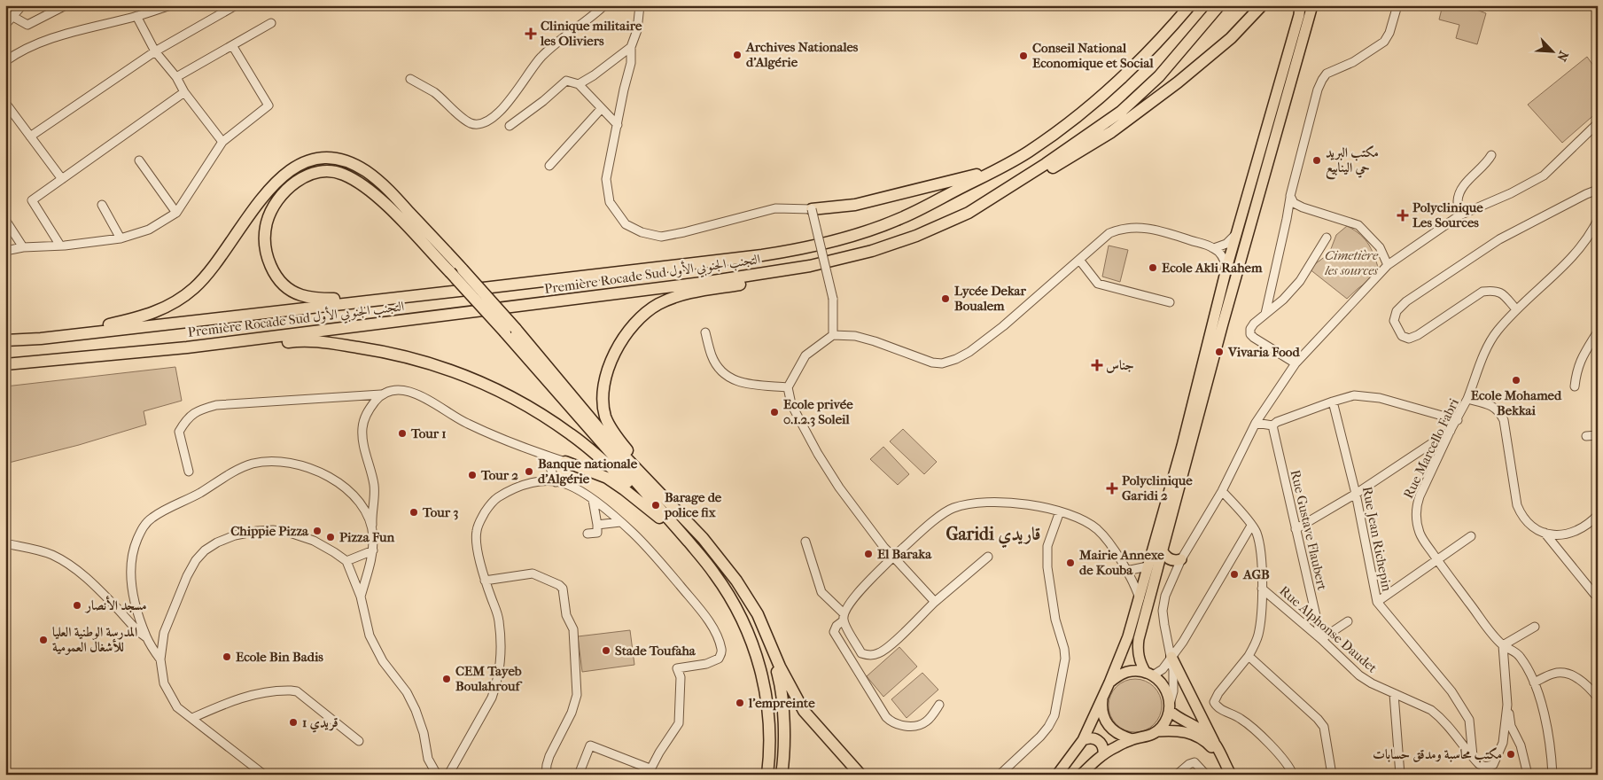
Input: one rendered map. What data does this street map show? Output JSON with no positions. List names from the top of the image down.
{
  "streets": {
    "highway": ["Première Rocade Sud التجنب الجنوبي الأول"],
    "street": [
      "Rue Marcello Fabri",
      "Rue Gustave Flaubert",
      "Rue Jean Richepin",
      "Rue Alphonse Daudet"
    ]
  },
  "crossings": [
    ["Rue Gustave Flaubert", "Rue Alphonse Daudet"],
    ["Rue Jean Richepin", "Rue Alphonse Daudet"]
  ],
  "districts": ["Garidi قاريدي"],
  "parks": ["Cimetière les sources"],
  "places": {
    "health": [
      "Clinique militaire les Oliviers",
      "Polyclinique Les Sources",
      "جناس",
      "Polyclinique Garidi 2"
    ],
    "other": [
      "Archives Nationales d'Algérie",
      "Conseil National Economique et Social",
      "مكتب البريد حي الينابيع",
      "Ecole Akli Rahem",
      "Lycée Dekar Boualem",
      "Vivaria Food",
      "Ecole Mohamed Bekkai",
      "Ecole privée 0.1.2.3 Soleil",
      "Tour 1",
      "Banque nationale d'Algérie",
      "Tour 2",
      "Barage de police fix",
      "Tour 3",
      "Chippie Pizza",
      "Pizza Fun",
      "El Baraka",
      "Mairie Annexe de Kouba",
      "AGB",
      "مسجد الأنصار",
      "المدرسة الوطنية العليا للأشغال العمومية",
      "Stade Toufaha",
      "Ecole Bin Badis",
      "CEM Tayeb Boulahrouf",
      "l'empreinte",
      "قريدي 1",
      "مكتب محاسبة ومدقق حسابات"
    ]
  },
  "north": "bottom right"
}
